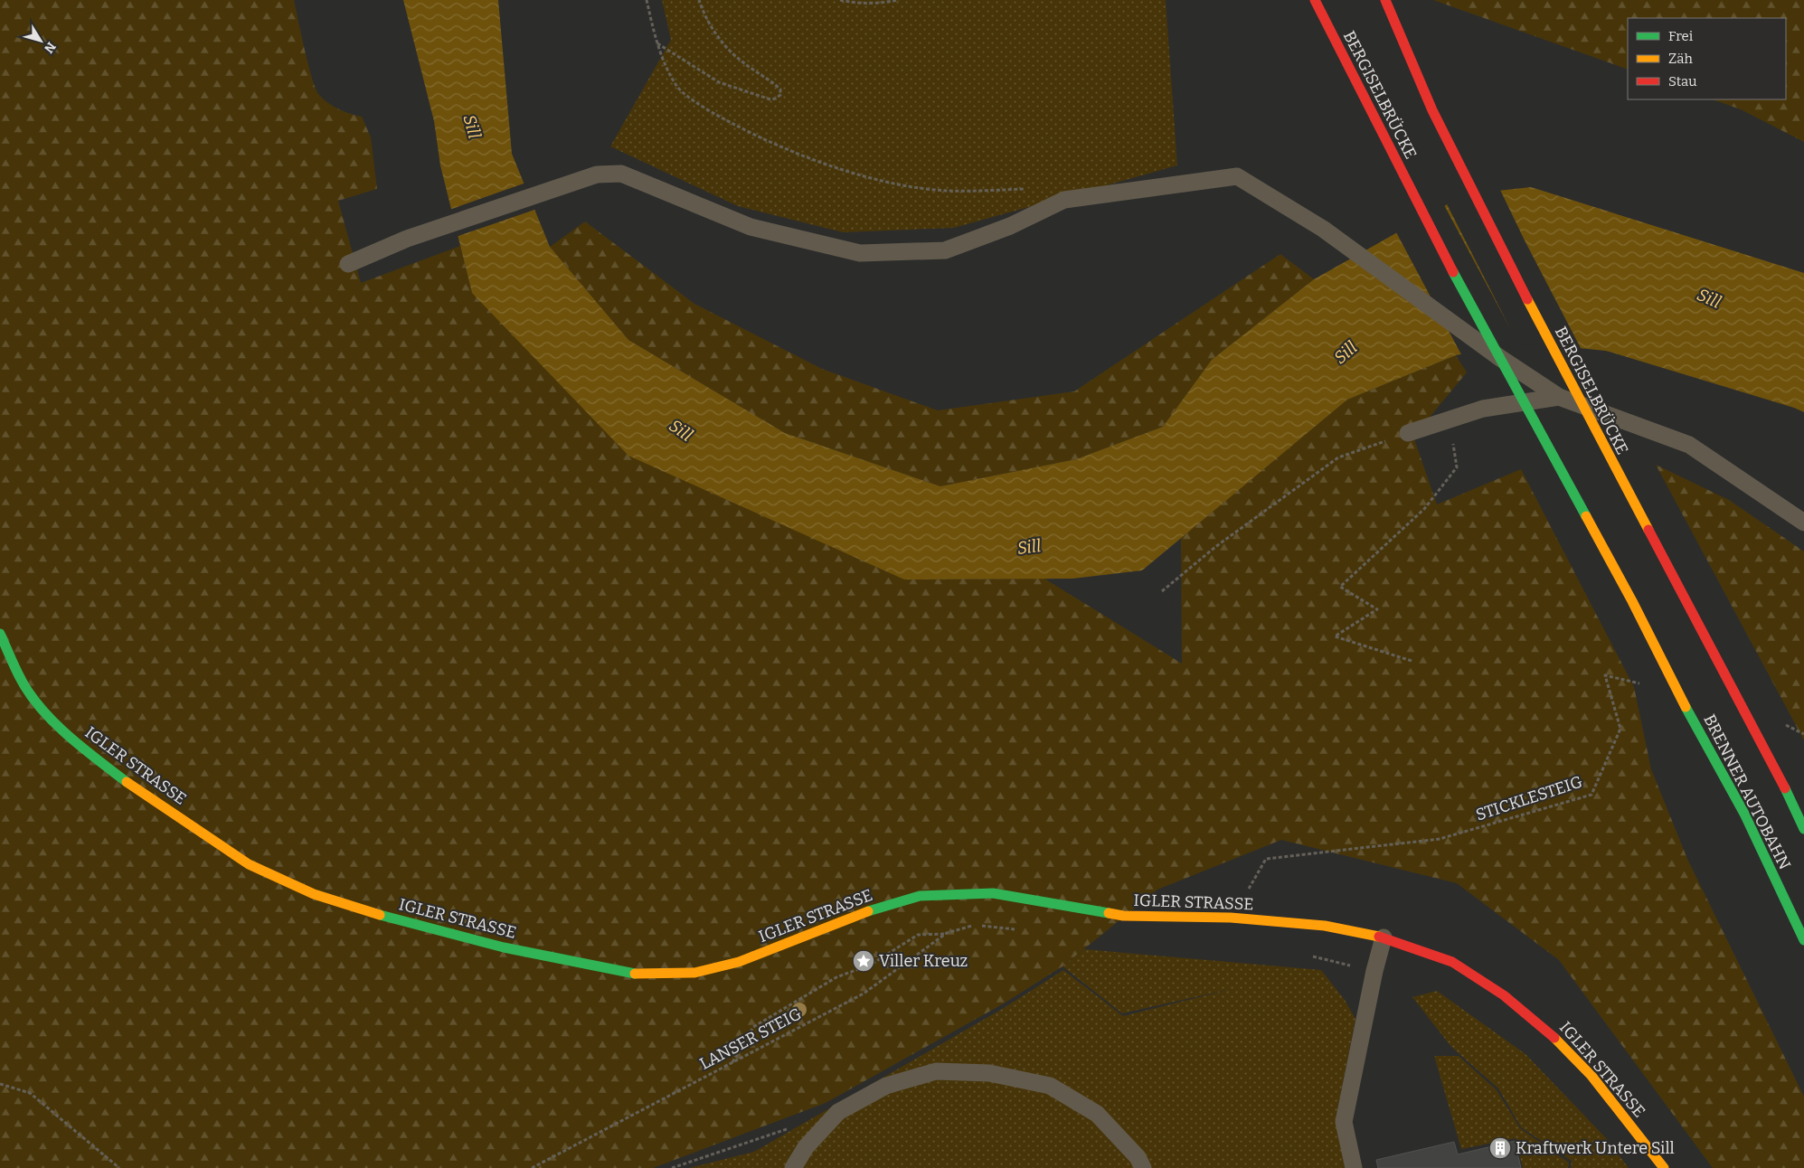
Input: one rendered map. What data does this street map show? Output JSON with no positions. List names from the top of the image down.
{
  "streets": {
    "main road": ["BERGISELBRÜCKE", "IGLER STRASSE", "BRENNER AUTOBAHN"],
    "path": ["STICKLESTEIG", "LANSER STEIG"]
  },
  "crossings": [
    ["BERGISELBRÜCKE", "BRENNER AUTOBAHN"],
    ["IGLER STRASSE", "STICKLESTEIG"]
  ],
  "water": ["Sill"],
  "places": {
    "place": ["Viller Kreuz"],
    "building": ["Kraftwerk Untere Sill"]
  },
  "legend": ["Frei", "Zäh", "Stau"],
  "north": "bottom right"
}
